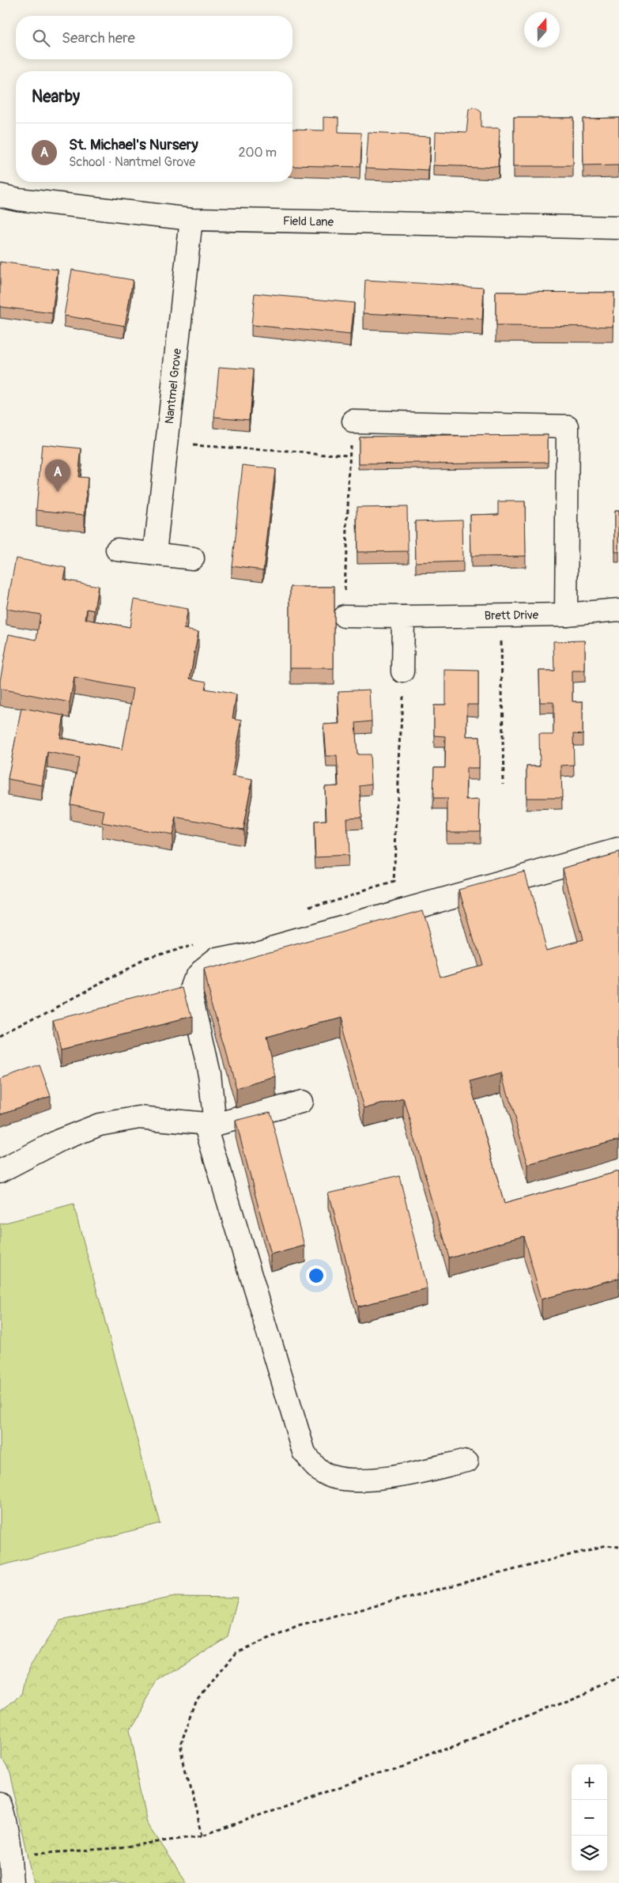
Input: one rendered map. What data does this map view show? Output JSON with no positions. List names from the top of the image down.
{
  "streets": {
    "street": ["Field Lane", "Nantmel Grove", "Brett Drive"]
  },
  "crossings": [
    ["Field Lane", "Nantmel Grove"]
  ],
  "north": "top",
  "page": {
    "search": "Search here",
    "heading": "Nearby",
    "list": [
      {
        "mark": "A",
        "name": "St. Michael's Nursery",
        "note": "School · Nantmel Grove",
        "value": "200 m"
      }
    ],
    "pins": "A",
    "map_buttons": ["+", "−"]
  }
}
